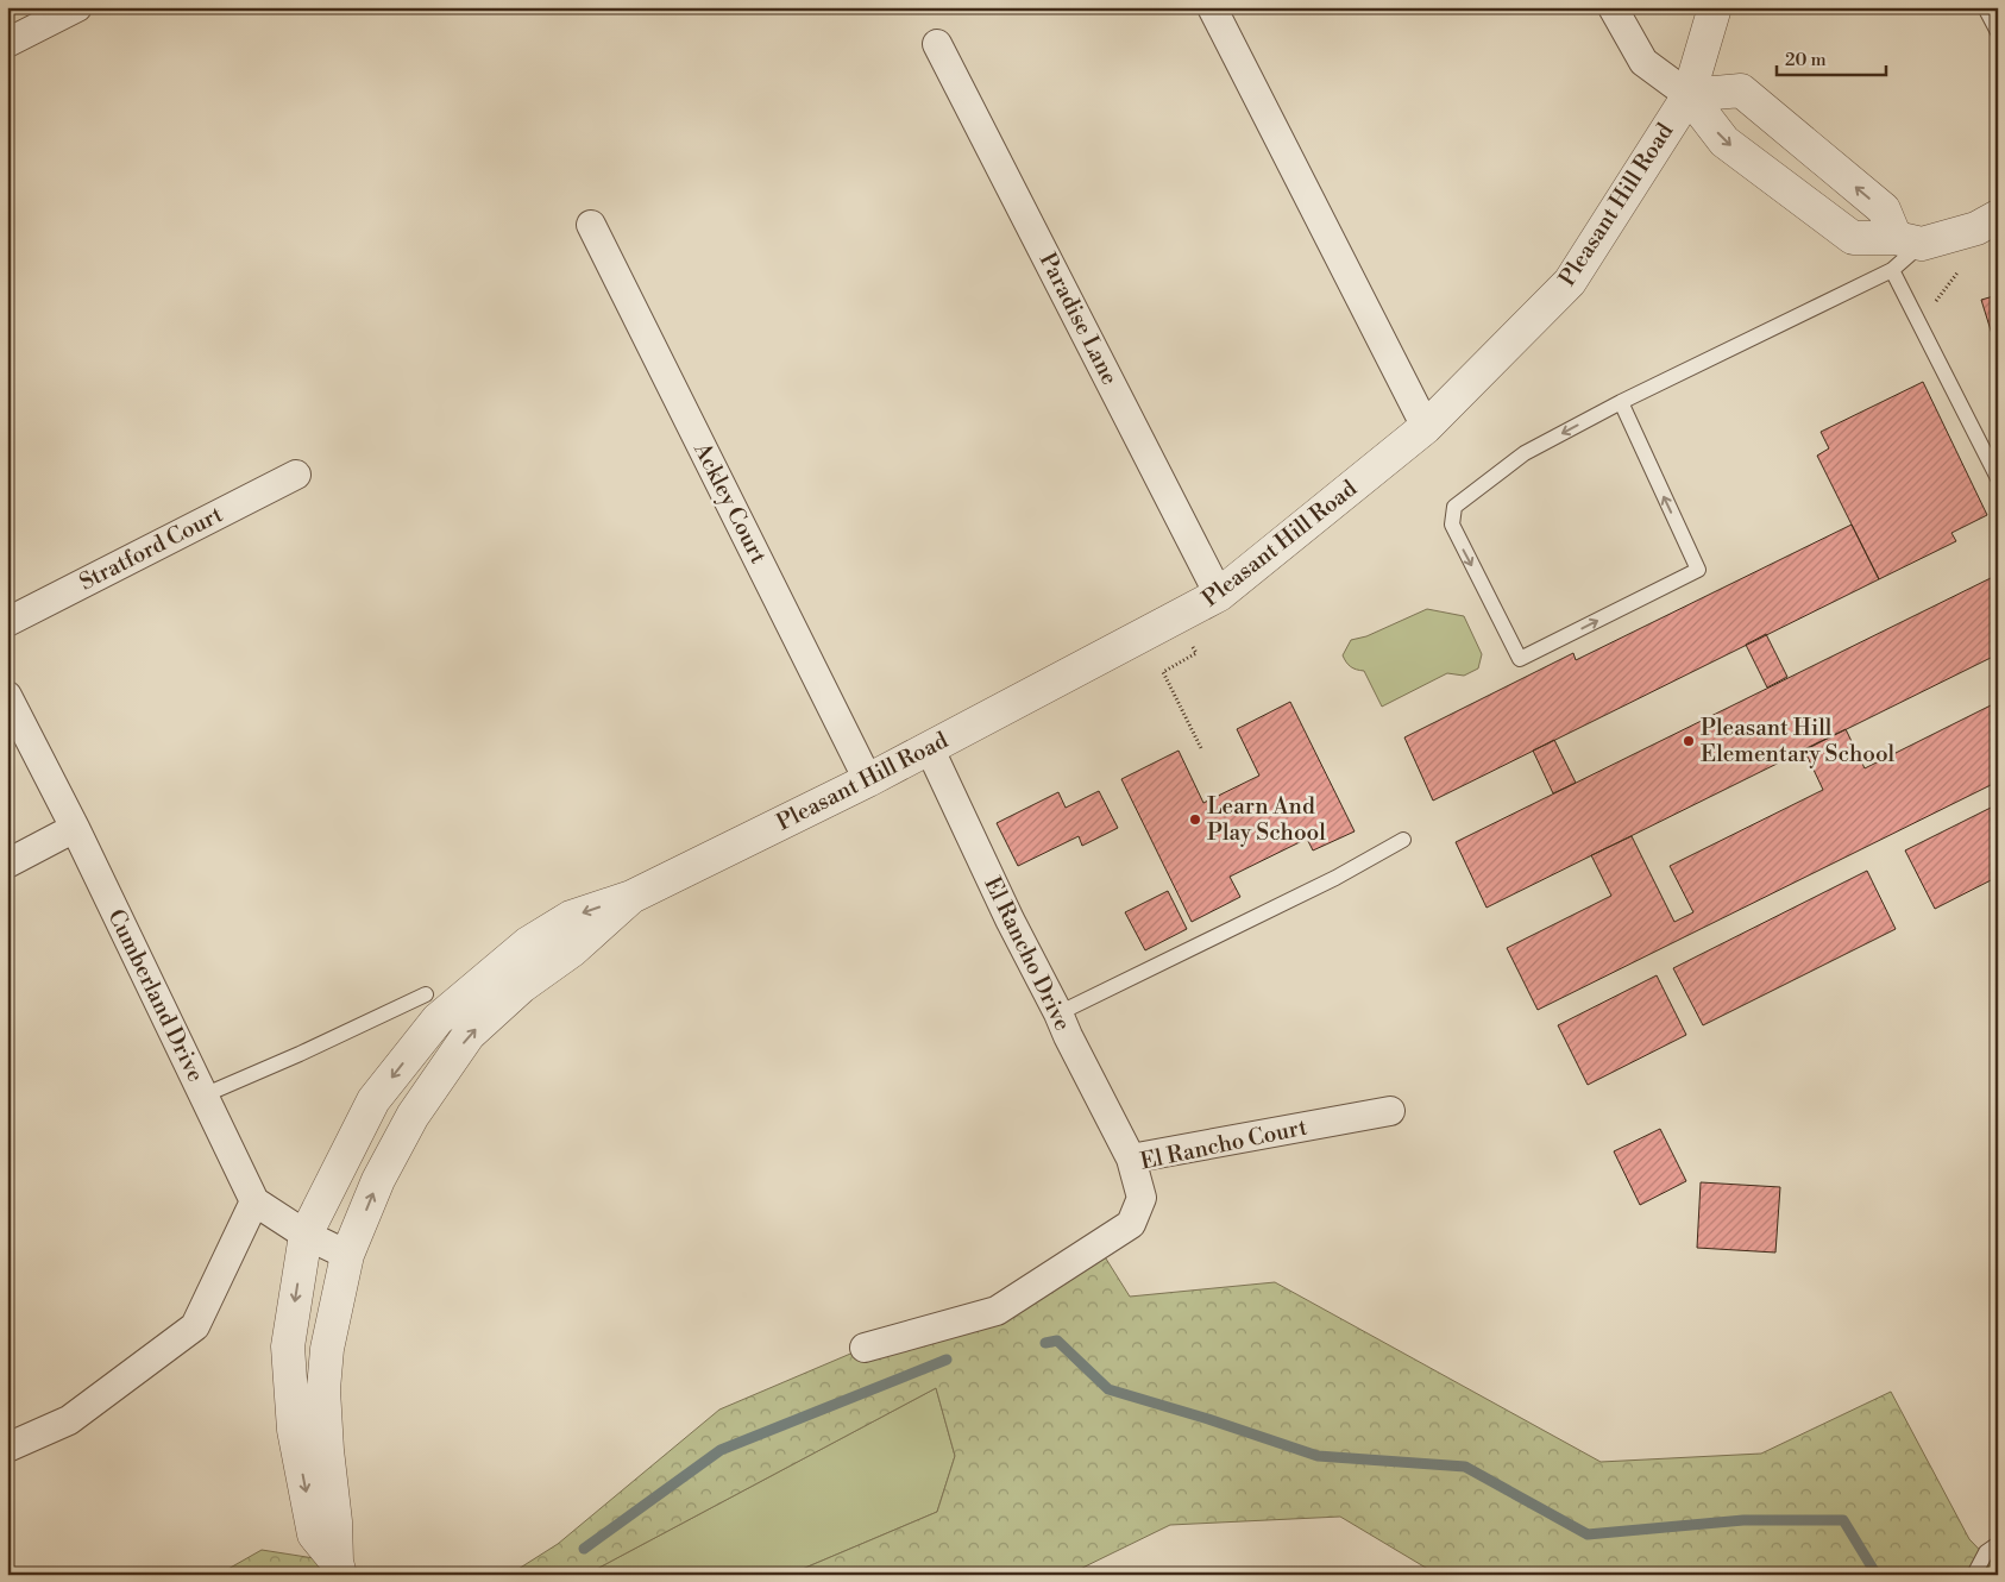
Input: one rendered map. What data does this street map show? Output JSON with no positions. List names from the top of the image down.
{
  "streets": {
    "street": [
      "Pleasant Hill Road",
      "Paradise Lane",
      "Ackley Court",
      "Stratford Court",
      "El Rancho Drive",
      "Cumberland Drive",
      "El Rancho Court"
    ]
  },
  "crossings": [
    ["Pleasant Hill Road", "Paradise Lane"],
    ["Pleasant Hill Road", "Ackley Court"],
    ["Pleasant Hill Road", "El Rancho Drive"],
    ["El Rancho Drive", "El Rancho Court"]
  ],
  "places": ["Pleasant Hill Elementary School", "Learn And Play School"],
  "scale_bar": "20 m"
}
